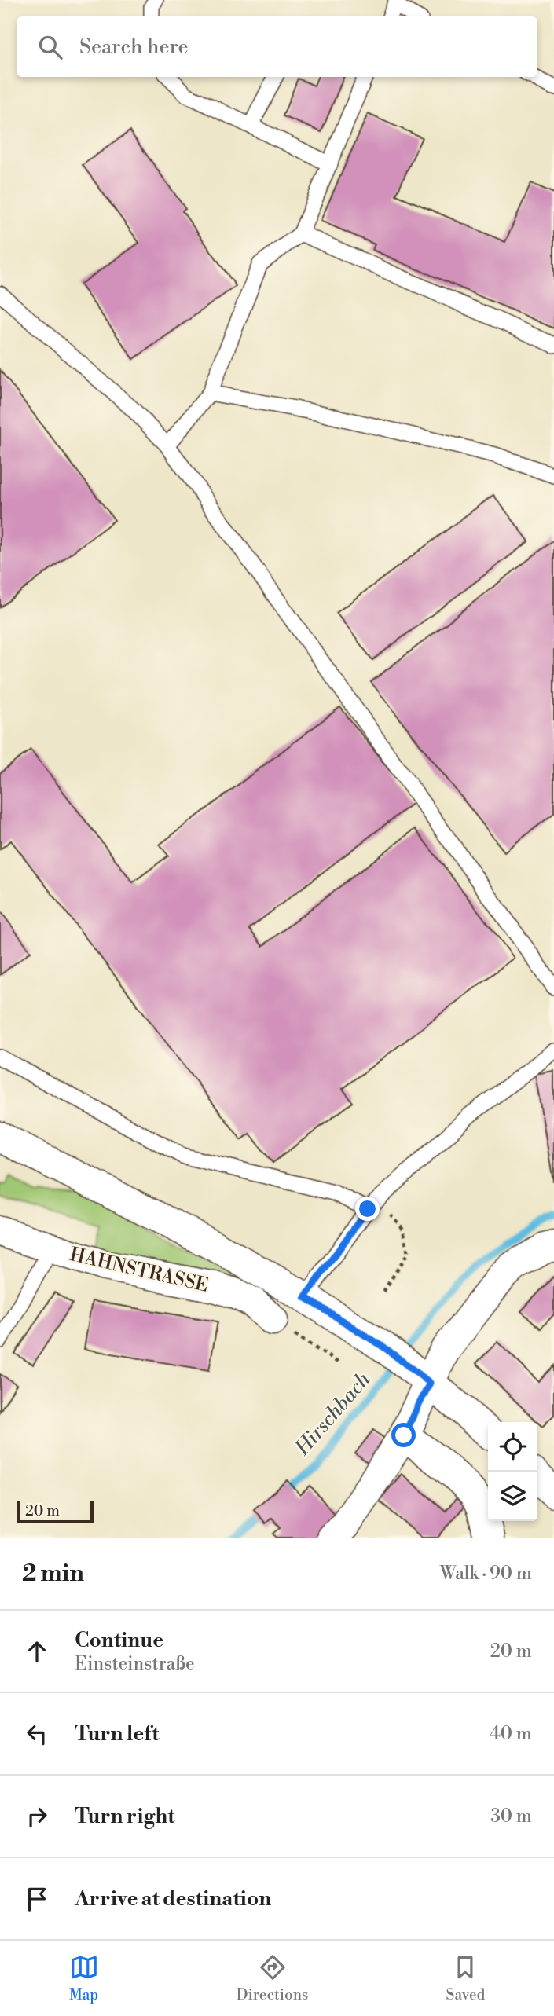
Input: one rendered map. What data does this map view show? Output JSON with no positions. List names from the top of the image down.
{
  "streets": {
    "street": ["HAHNSTRASSE"]
  },
  "water": ["Hirschbach"],
  "scale_bar": "20 m",
  "page": {
    "search": "Search here",
    "scale": "20 m",
    "heading": ["2 min", "Walk · 90 m"],
    "list": [
      ["Continue", "Einsteinstraße", "20 m"],
      ["Turn left", "40 m"],
      ["Turn right", "30 m"],
      "Arrive at destination"
    ],
    "nav": ["Map", "Directions", "Saved"]
  }
}
